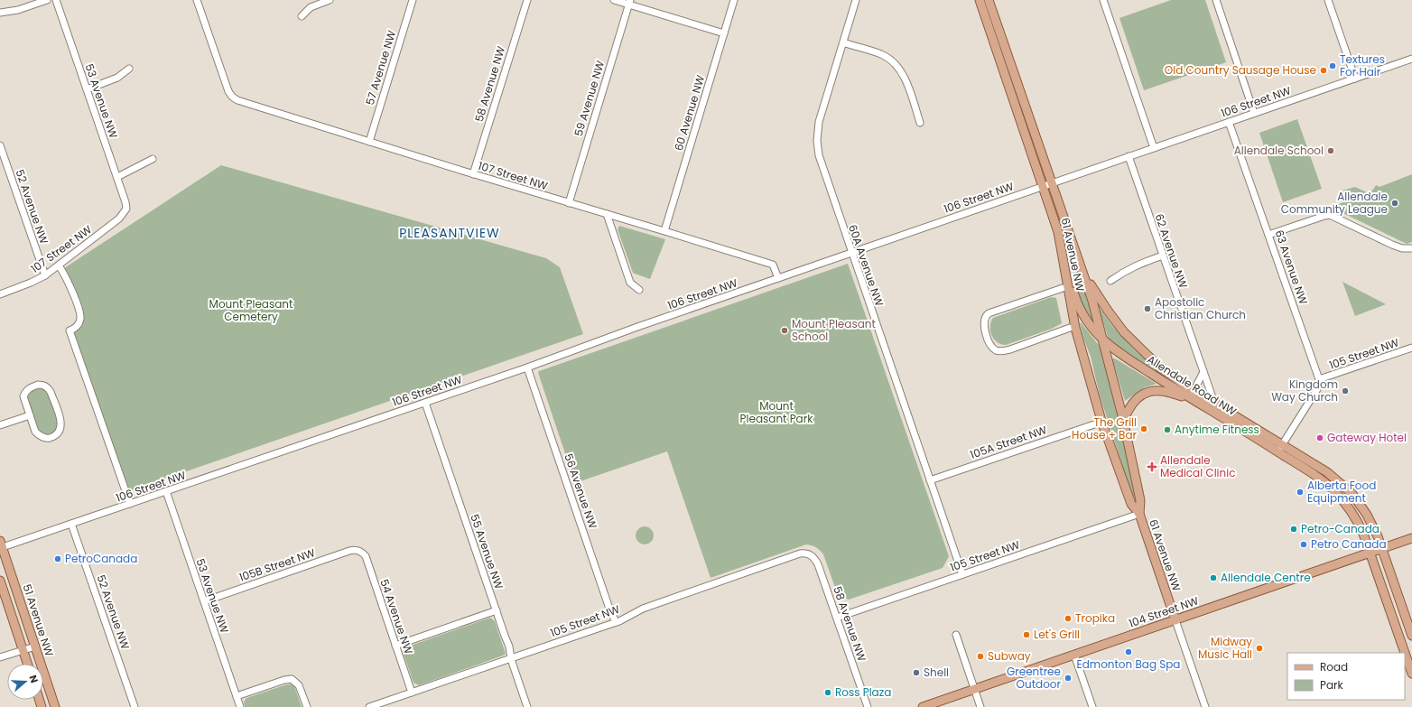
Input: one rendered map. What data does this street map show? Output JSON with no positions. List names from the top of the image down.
{
  "streets": {
    "main road": [
      "61 Avenue NW",
      "Allendale Road NW",
      "104 Street NW",
      "51 Avenue NW"
    ],
    "street": [
      "57 Avenue NW",
      "58 Avenue NW",
      "59 Avenue NW",
      "53 Avenue NW",
      "106 Street NW",
      "60 Avenue NW",
      "107 Street NW",
      "52 Avenue NW",
      "62 Avenue NW",
      "60A Avenue NW",
      "63 Avenue NW",
      "105 Street NW",
      "105A Street NW",
      "56 Avenue NW",
      "55 Avenue NW",
      "105B Street NW",
      "54 Avenue NW"
    ]
  },
  "crossings": [
    ["57 Avenue NW", "107 Street NW"],
    ["58 Avenue NW", "107 Street NW"],
    ["58 Avenue NW", "105 Street NW"],
    ["59 Avenue NW", "107 Street NW"],
    ["53 Avenue NW", "106 Street NW"],
    ["53 Avenue NW", "107 Street NW"],
    ["53 Avenue NW", "105B Street NW"],
    ["106 Street NW", "107 Street NW"],
    ["106 Street NW", "52 Avenue NW"],
    ["106 Street NW", "62 Avenue NW"],
    ["106 Street NW", "61 Avenue NW"],
    ["106 Street NW", "60A Avenue NW"],
    ["106 Street NW", "63 Avenue NW"],
    ["106 Street NW", "56 Avenue NW"],
    ["106 Street NW", "55 Avenue NW"],
    ["106 Street NW", "51 Avenue NW"],
    ["60 Avenue NW", "107 Street NW"],
    ["107 Street NW", "52 Avenue NW"],
    ["62 Avenue NW", "Allendale Road NW"],
    ["61 Avenue NW", "105 Street NW"],
    ["61 Avenue NW", "Allendale Road NW"],
    ["61 Avenue NW", "104 Street NW"],
    ["60A Avenue NW", "105 Street NW"],
    ["60A Avenue NW", "105A Street NW"],
    ["63 Avenue NW", "105 Street NW"],
    ["105 Street NW", "Allendale Road NW"],
    ["105 Street NW", "56 Avenue NW"],
    ["105 Street NW", "55 Avenue NW"],
    ["105 Street NW", "54 Avenue NW"],
    ["Allendale Road NW", "104 Street NW"],
    ["105B Street NW", "54 Avenue NW"]
  ],
  "districts": ["PLEASANTVIEW"],
  "parks": ["Mount Pleasant Cemetery", "Mount Pleasant Park"],
  "places": {
    "other": [
      "Textures For Hair",
      "Old Country Sausage House",
      "Allendale School",
      "Allendale Community League",
      "Apostolic Christian Church",
      "Mount Pleasant School",
      "Kingdom Way Church",
      "The Grill House + Bar",
      "Anytime Fitness",
      "Gateway Hotel",
      "Alberta Food Equipment",
      "Petro-Canada",
      "Petro Canada",
      "PetroCanada",
      "Allendale Centre",
      "Tropika",
      "Let's Grill",
      "Midway Music Hall",
      "Edmonton Bag Spa",
      "Subway",
      "Shell",
      "Greentree Outdoor",
      "Ross Plaza"
    ],
    "health": ["Allendale Medical Clinic"]
  },
  "legend": ["Road", "Park"],
  "north": "right"
}
